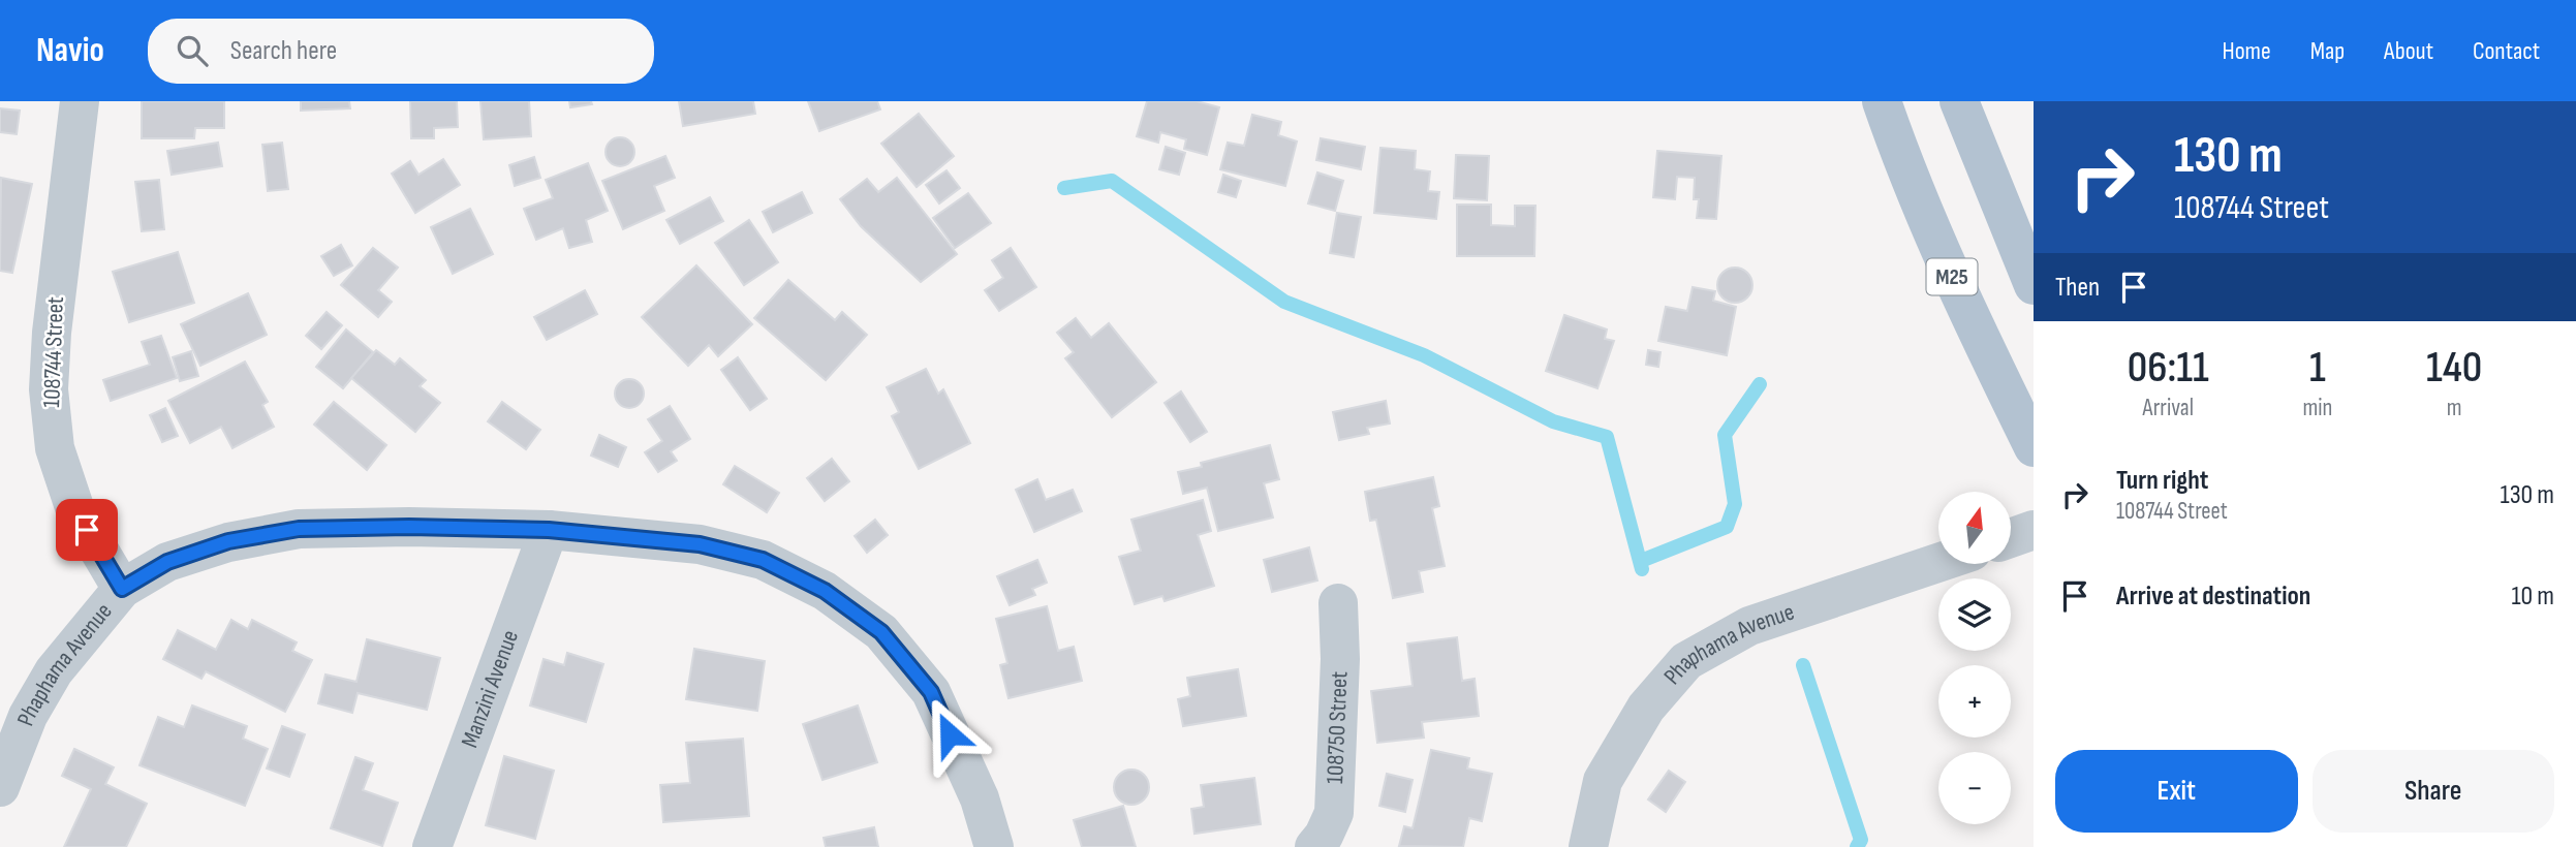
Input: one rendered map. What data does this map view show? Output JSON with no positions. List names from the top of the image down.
{
  "streets": {
    "main road": ["M25"],
    "street": [
      "108744 Street",
      "Phaphama Avenue",
      "Manzini Avenue",
      "108750 Street"
    ]
  },
  "crossings": [
    ["108744 Street", "Phaphama Avenue"],
    ["Phaphama Avenue", "Manzini Avenue"]
  ],
  "north": "top",
  "page": {
    "header": "Navio",
    "search": "Search here",
    "nav": [
      "Home",
      "Map",
      "About",
      "Contact"
    ],
    "turn": ["130 m", "108744 Street"],
    "then": "Then",
    "eta": [
      "06:11",
      "Arrival",
      "1",
      "min",
      "140",
      "m"
    ],
    "list": [
      {
        "name": "Turn right",
        "note": "108744 Street",
        "value": "130 m"
      },
      {
        "name": "Arrive at destination",
        "value": "10 m"
      }
    ],
    "map_buttons": ["+", "−"],
    "buttons": ["Exit", "Share"]
  }
}
